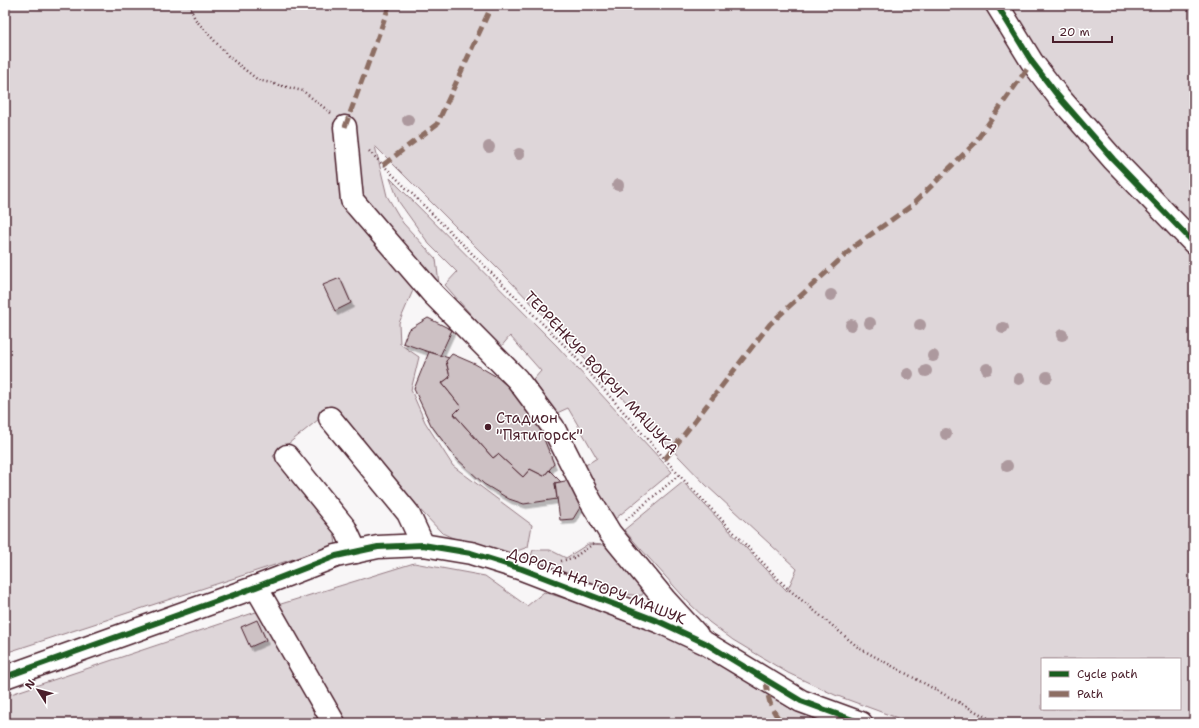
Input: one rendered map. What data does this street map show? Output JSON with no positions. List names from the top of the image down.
{
  "streets": {
    "street": ["ДОРОГА НА ГОРУ МАШУК"],
    "path": ["ТЕРРЕНКУР ВОКРУГ МАШУКА"]
  },
  "places": ["Стадион \"Пятигорск\""],
  "legend": ["Cycle path", "Path"],
  "scale_bar": "20 m",
  "north": "top left"
}
